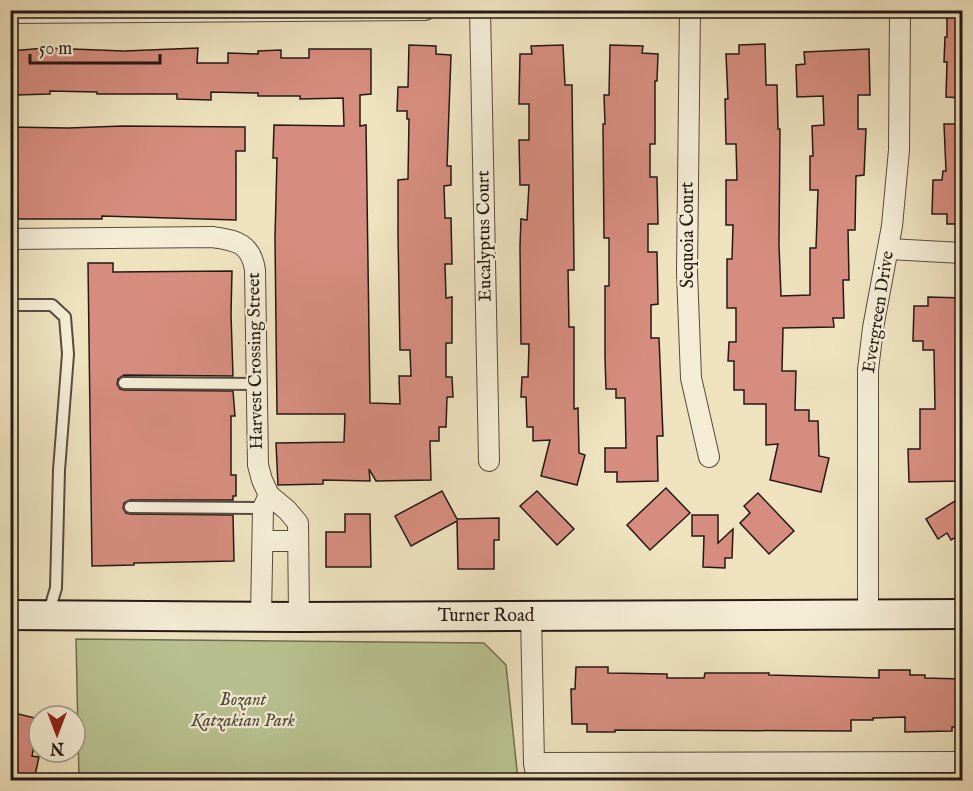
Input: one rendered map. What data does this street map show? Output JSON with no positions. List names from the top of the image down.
{
  "streets": {
    "main road": ["Turner Road"],
    "street": [
      "Sequoia Court",
      "Eucalyptus Court",
      "Evergreen Drive",
      "Harvest Crossing Street"
    ]
  },
  "crossings": [
    ["Evergreen Drive", "Turner Road"],
    ["Harvest Crossing Street", "Turner Road"]
  ],
  "parks": ["Bozant Katzakian Park"],
  "scale_bar": "50 m",
  "north": "bottom"
}
